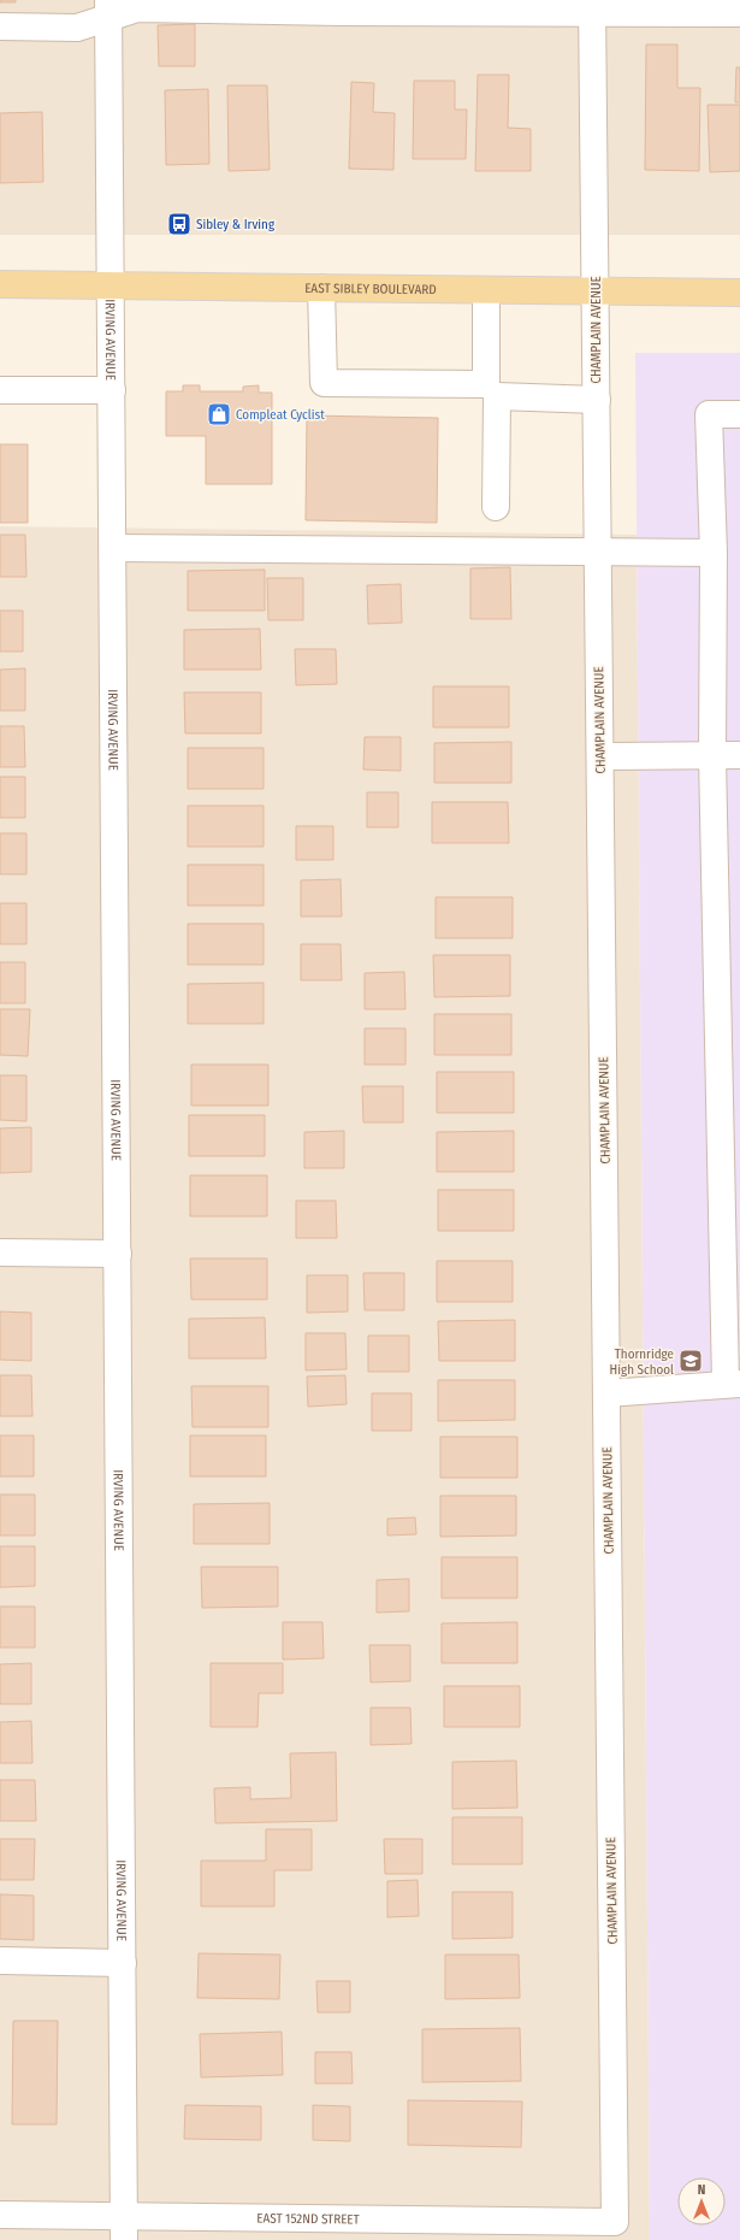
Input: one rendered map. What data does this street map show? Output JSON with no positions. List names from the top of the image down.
{
  "streets": {
    "main road": ["EAST SIBLEY BOULEVARD"],
    "street": ["CHAMPLAIN AVENUE", "IRVING AVENUE", "EAST 152ND STREET"]
  },
  "crossings": [
    ["EAST SIBLEY BOULEVARD", "CHAMPLAIN AVENUE"],
    ["EAST SIBLEY BOULEVARD", "IRVING AVENUE"],
    ["CHAMPLAIN AVENUE", "EAST 152ND STREET"],
    ["IRVING AVENUE", "EAST 152ND STREET"]
  ],
  "places": {
    "bus stop": ["Sibley & Irving"],
    "shop": ["Compleat Cyclist"],
    "school or university": ["Thornridge High School"]
  },
  "north": "top"
}
